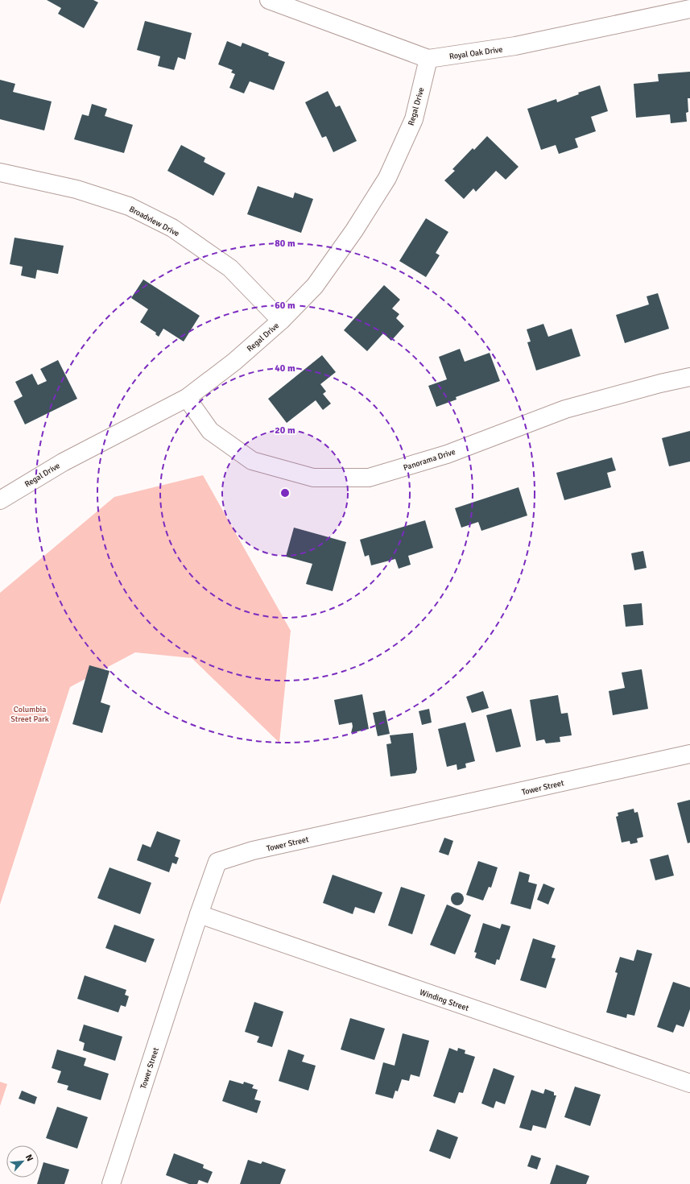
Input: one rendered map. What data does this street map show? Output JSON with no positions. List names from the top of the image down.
{
  "streets": {
    "street": [
      "Royal Oak Drive",
      "Regal Drive",
      "Broadview Drive",
      "Panorama Drive",
      "Tower Street",
      "Winding Street"
    ]
  },
  "crossings": [
    ["Royal Oak Drive", "Regal Drive"],
    ["Regal Drive", "Broadview Drive"],
    ["Regal Drive", "Panorama Drive"],
    ["Tower Street", "Winding Street"]
  ],
  "parks": ["Columbia Street Park"],
  "north": "top right",
  "rings": [
    "80 m",
    "60 m",
    "40 m",
    "20 m"
  ]
}
